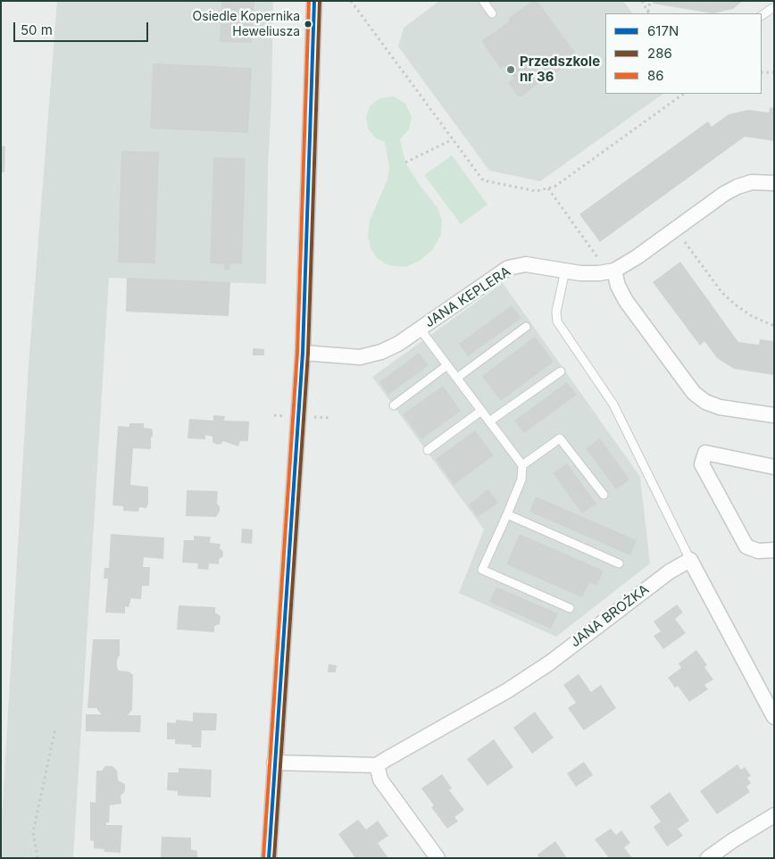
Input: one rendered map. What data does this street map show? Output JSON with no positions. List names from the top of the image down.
{
  "streets": {
    "street": ["JANA KEPLERA", "JANA BROŻKA"]
  },
  "places": ["Osiedle Kopernika Heweliusza", "Przedszkole nr 36"],
  "lines": ["transit line 617N", "transit line 286", "transit line 86"],
  "legend": ["617N", "286", "86"],
  "scale_bar": "50 m"
}
